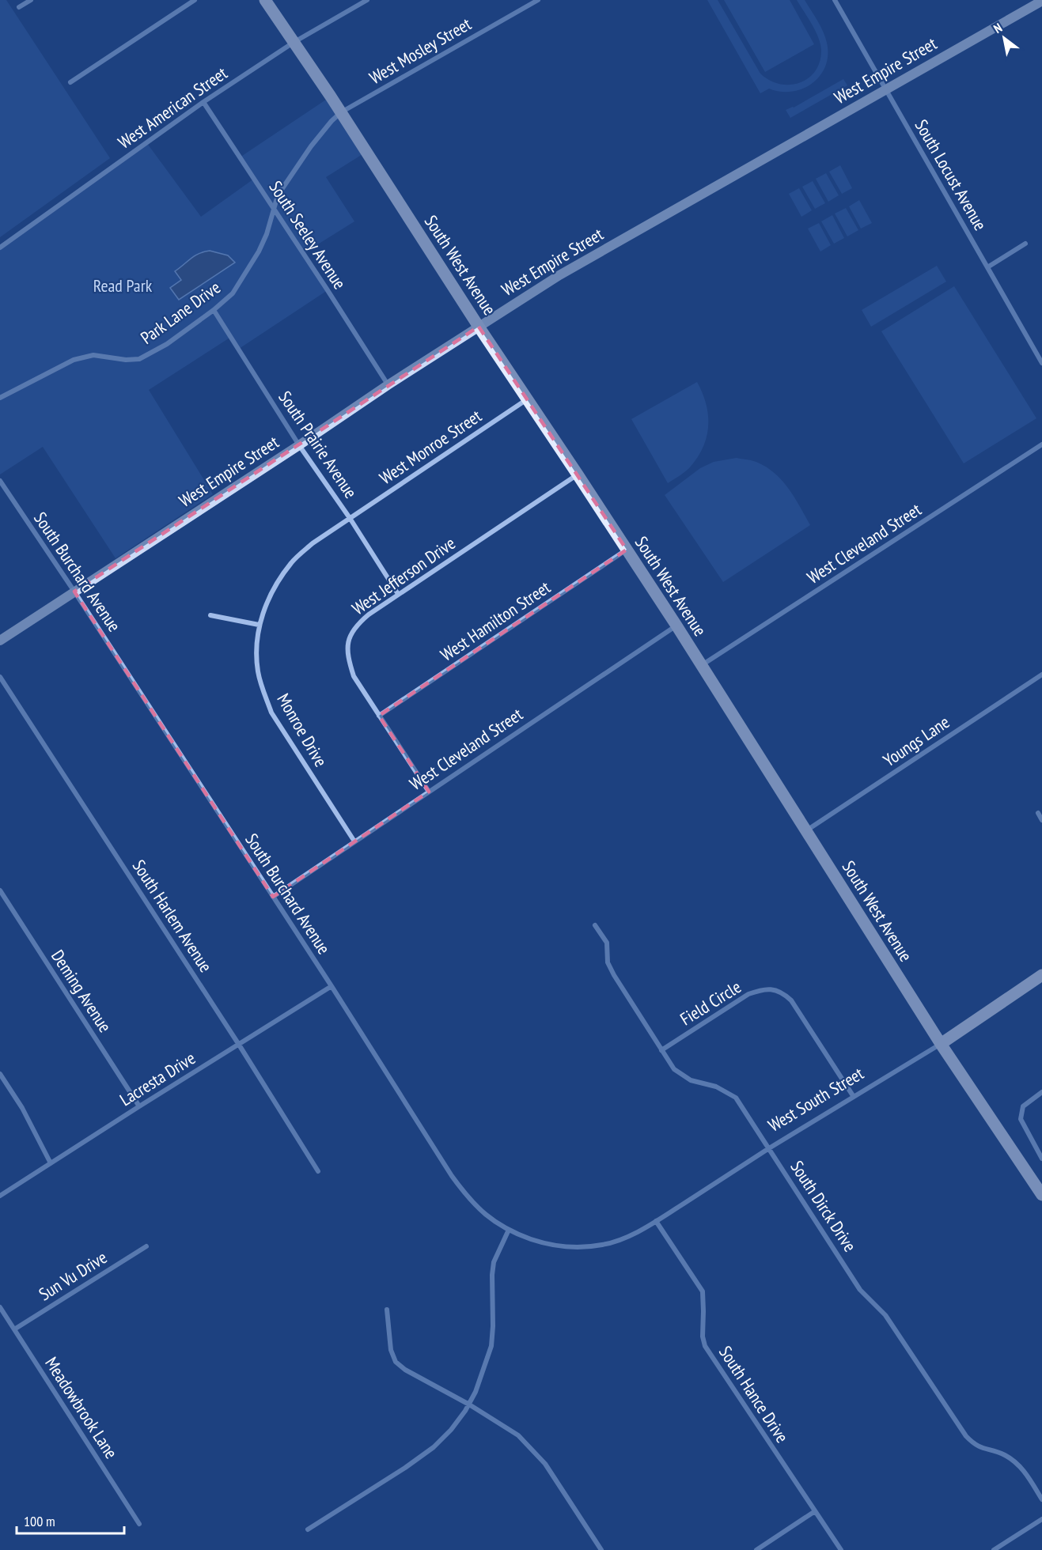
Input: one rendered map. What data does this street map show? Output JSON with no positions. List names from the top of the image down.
{
  "streets": {
    "main road": ["West Empire Street", "South West Avenue", "West South Street"],
    "street": [
      "West Mosley Street",
      "West American Street",
      "South Locust Avenue",
      "South Seeley Avenue",
      "Park Lane Drive",
      "South Prairie Avenue",
      "West Monroe Street",
      "West Cleveland Street",
      "South Burchard Avenue",
      "West Jefferson Drive",
      "West Hamilton Street",
      "Monroe Drive",
      "Youngs Lane",
      "South Harlem Avenue",
      "Deming Avenue",
      "Field Circle",
      "Lacresta Drive",
      "South Dirck Drive",
      "Sun Vu Drive",
      "South Hance Drive",
      "Meadowbrook Lane"
    ]
  },
  "crossings": [
    ["West Mosley Street", "South West Avenue"],
    ["West Mosley Street", "Park Lane Drive"],
    ["West Empire Street", "South Locust Avenue"],
    ["West Empire Street", "South Seeley Avenue"],
    ["West Empire Street", "South West Avenue"],
    ["West Empire Street", "South Prairie Avenue"],
    ["West Empire Street", "South Burchard Avenue"],
    ["West American Street", "South Seeley Avenue"],
    ["West American Street", "South West Avenue"],
    ["South Seeley Avenue", "Park Lane Drive"],
    ["South West Avenue", "Park Lane Drive"],
    ["South West Avenue", "West Monroe Street"],
    ["South West Avenue", "West Cleveland Street"],
    ["South West Avenue", "West Jefferson Drive"],
    ["South West Avenue", "West Hamilton Street"],
    ["South West Avenue", "Youngs Lane"],
    ["South West Avenue", "West South Street"],
    ["Park Lane Drive", "South Prairie Avenue"],
    ["South Prairie Avenue", "West Monroe Street"],
    ["South Prairie Avenue", "West Jefferson Drive"],
    ["South Prairie Avenue", "Monroe Drive"],
    ["West Monroe Street", "Monroe Drive"],
    ["West Cleveland Street", "South Burchard Avenue"],
    ["West Cleveland Street", "West Jefferson Drive"],
    ["West Cleveland Street", "Monroe Drive"],
    ["South Burchard Avenue", "Lacresta Drive"],
    ["South Burchard Avenue", "West South Street"],
    ["West Jefferson Drive", "West Hamilton Street"],
    ["South Harlem Avenue", "Lacresta Drive"],
    ["Deming Avenue", "Lacresta Drive"],
    ["Field Circle", "West South Street"],
    ["Field Circle", "South Dirck Drive"],
    ["West South Street", "South Dirck Drive"],
    ["West South Street", "South Hance Drive"],
    ["Sun Vu Drive", "Meadowbrook Lane"]
  ],
  "parks": ["Read Park"],
  "scale_bar": "100 m",
  "north": "top left"
}
